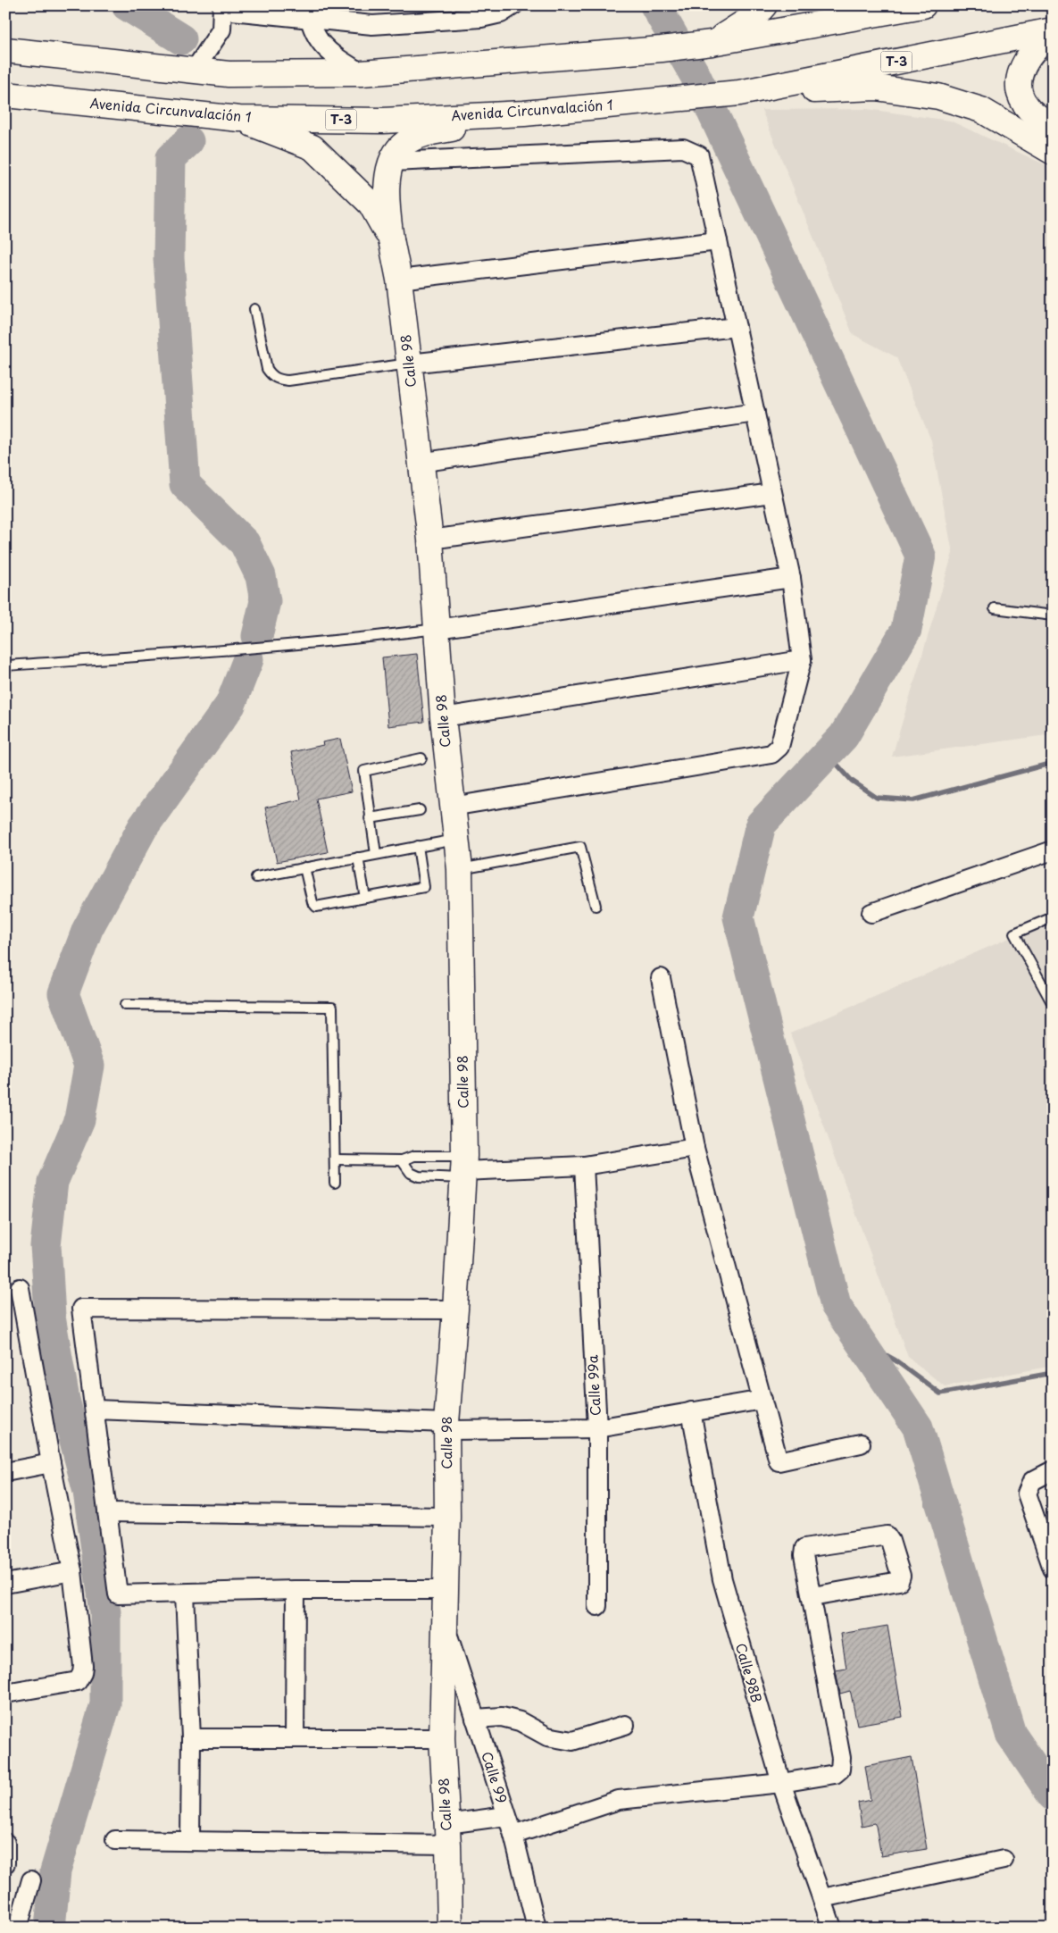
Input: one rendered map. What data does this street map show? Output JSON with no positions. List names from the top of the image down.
{
  "streets": {
    "main road": ["T-3", "Avenida Circunvalación 1", "Calle 98"],
    "street": ["Calle 99a", "Calle 98B", "Calle 99"]
  },
  "crossings": [
    ["Calle 98", "Calle 99"]
  ]
}
